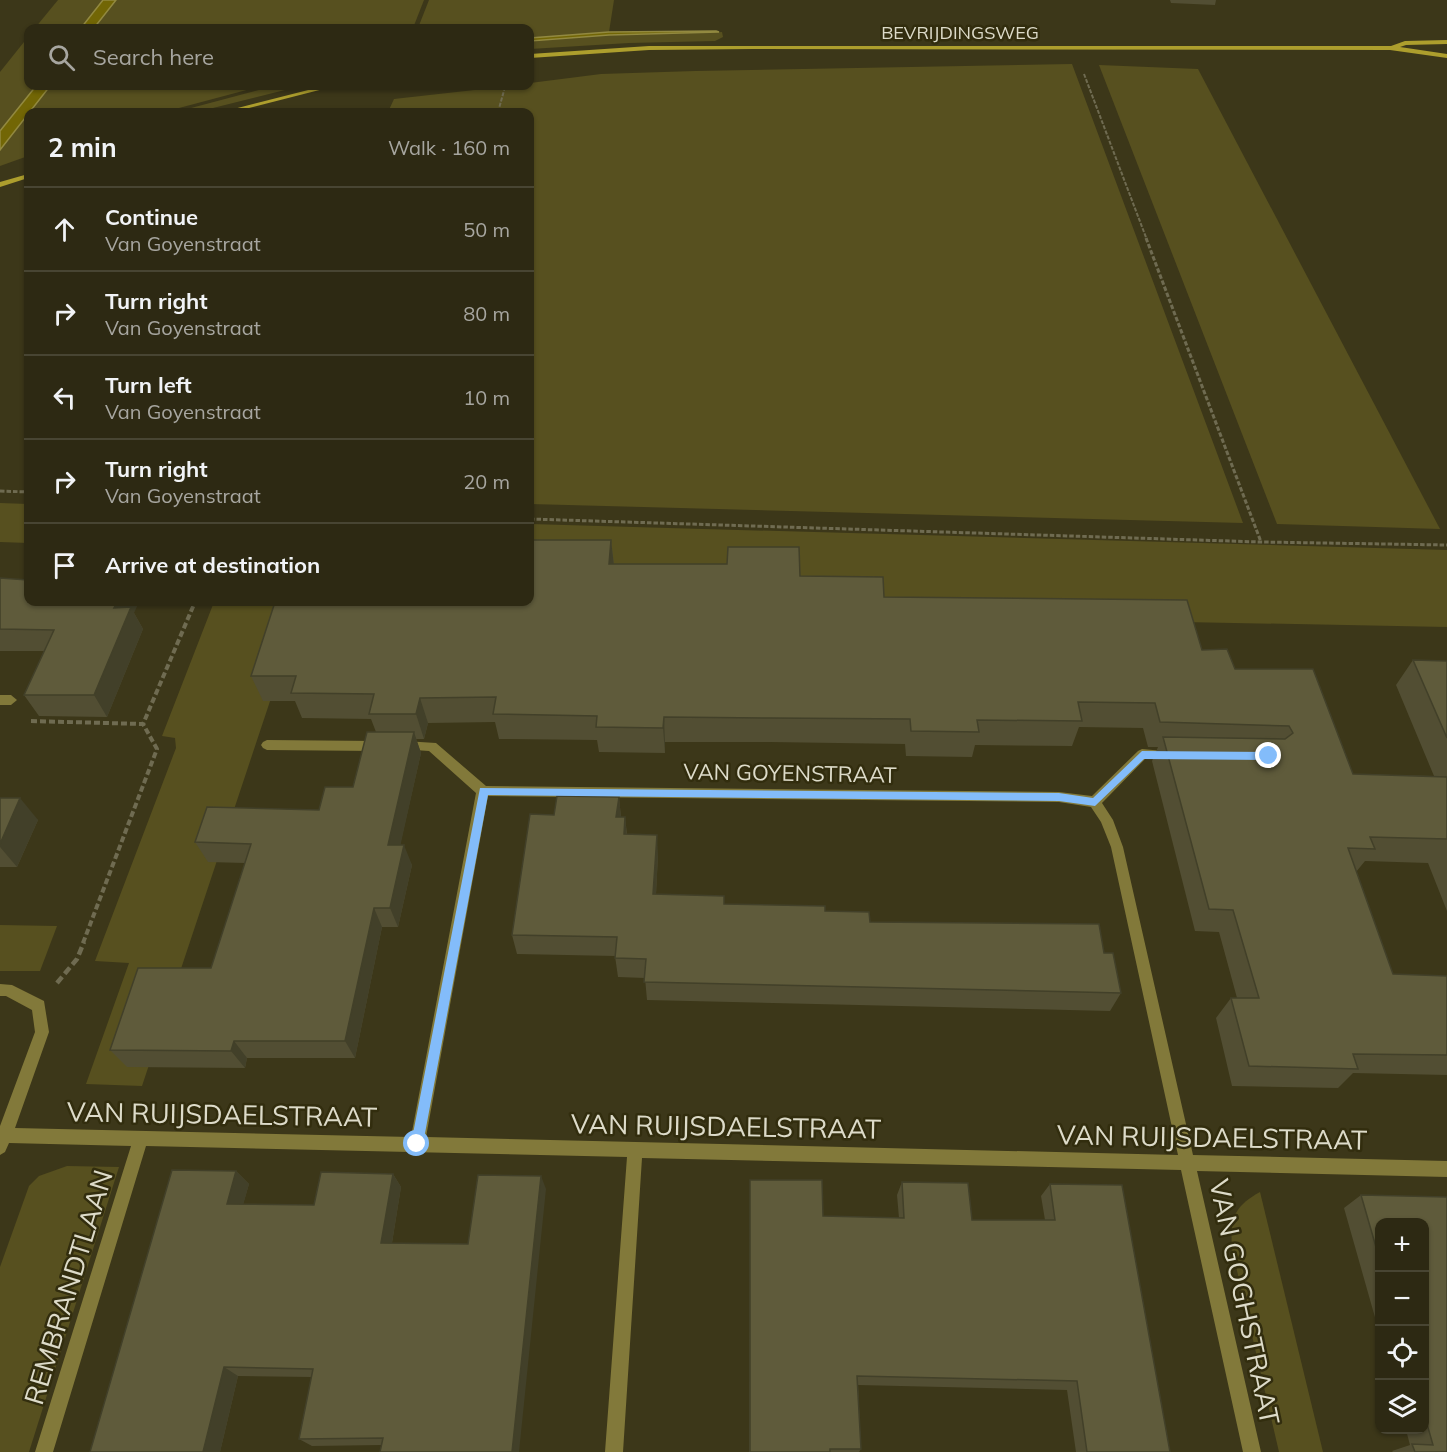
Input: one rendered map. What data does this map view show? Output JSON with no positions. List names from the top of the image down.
{
  "streets": {
    "main road": ["BEVRIJDINGSWEG"],
    "street": [
      "VAN GOYENSTRAAT",
      "VAN RUIJSDAELSTRAAT",
      "REMBRANDTLAAN",
      "VAN GOGHSTRAAT"
    ]
  },
  "crossings": [
    ["VAN RUIJSDAELSTRAAT", "REMBRANDTLAAN"],
    ["VAN RUIJSDAELSTRAAT", "VAN GOGHSTRAAT"]
  ],
  "page": {
    "search": "Search here",
    "heading": ["2 min", "Walk · 160 m"],
    "list": [
      ["Continue", "Van Goyenstraat", "50 m"],
      ["Turn right", "Van Goyenstraat", "80 m"],
      ["Turn left", "Van Goyenstraat", "10 m"],
      ["Turn right", "Van Goyenstraat", "20 m"],
      "Arrive at destination"
    ],
    "map_buttons": ["+", "−"]
  }
}
